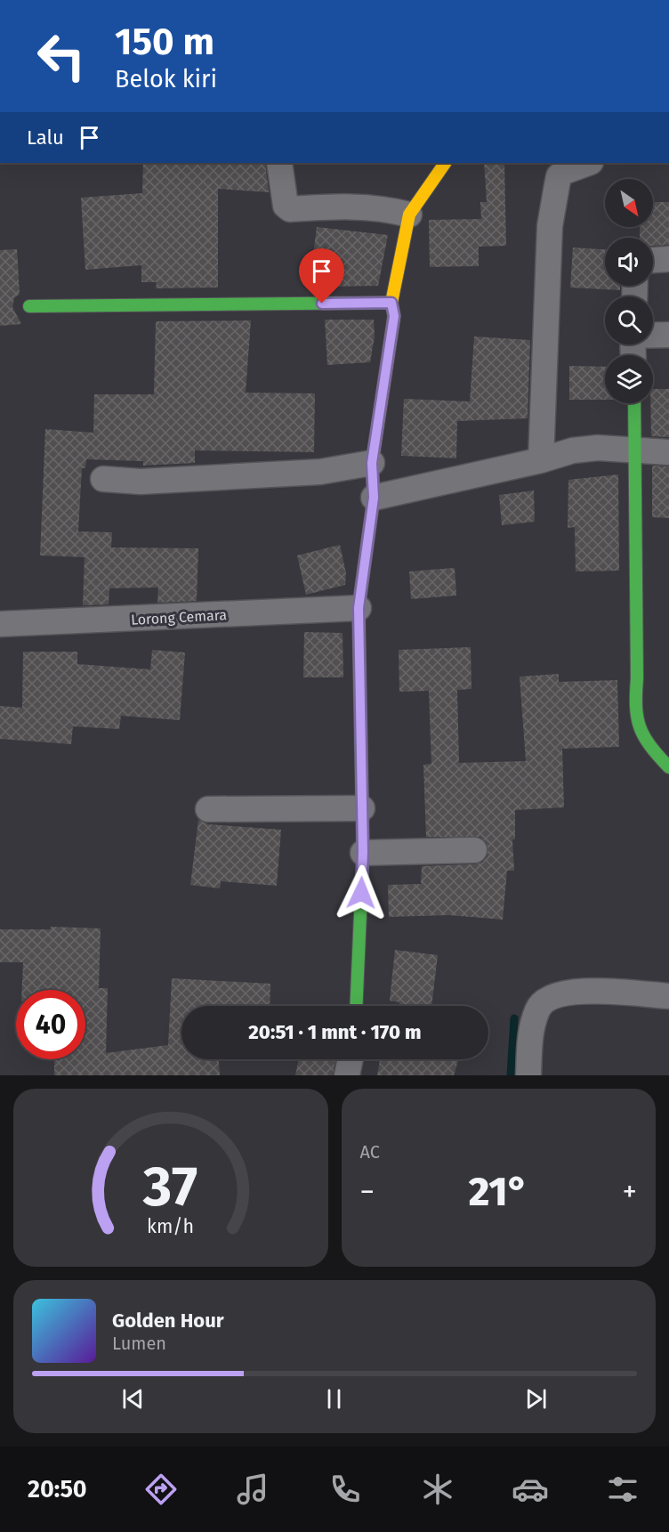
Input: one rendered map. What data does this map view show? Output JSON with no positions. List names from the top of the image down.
{
  "streets": {
    "street": ["Lorong Cemara"]
  },
  "north": "bottom right",
  "page": {
    "turn": ["150 m", "Belok kiri"],
    "then": "Lalu",
    "limit": "40",
    "trip": "20:51 · 1 mnt · 170 m",
    "tile": "AC",
    "heat": ["−", "21°", "+"],
    "song": ["Golden Hour", "Lumen"],
    "tabs": "20:50",
    "gauge": ["37", "km/h"]
  }
}
